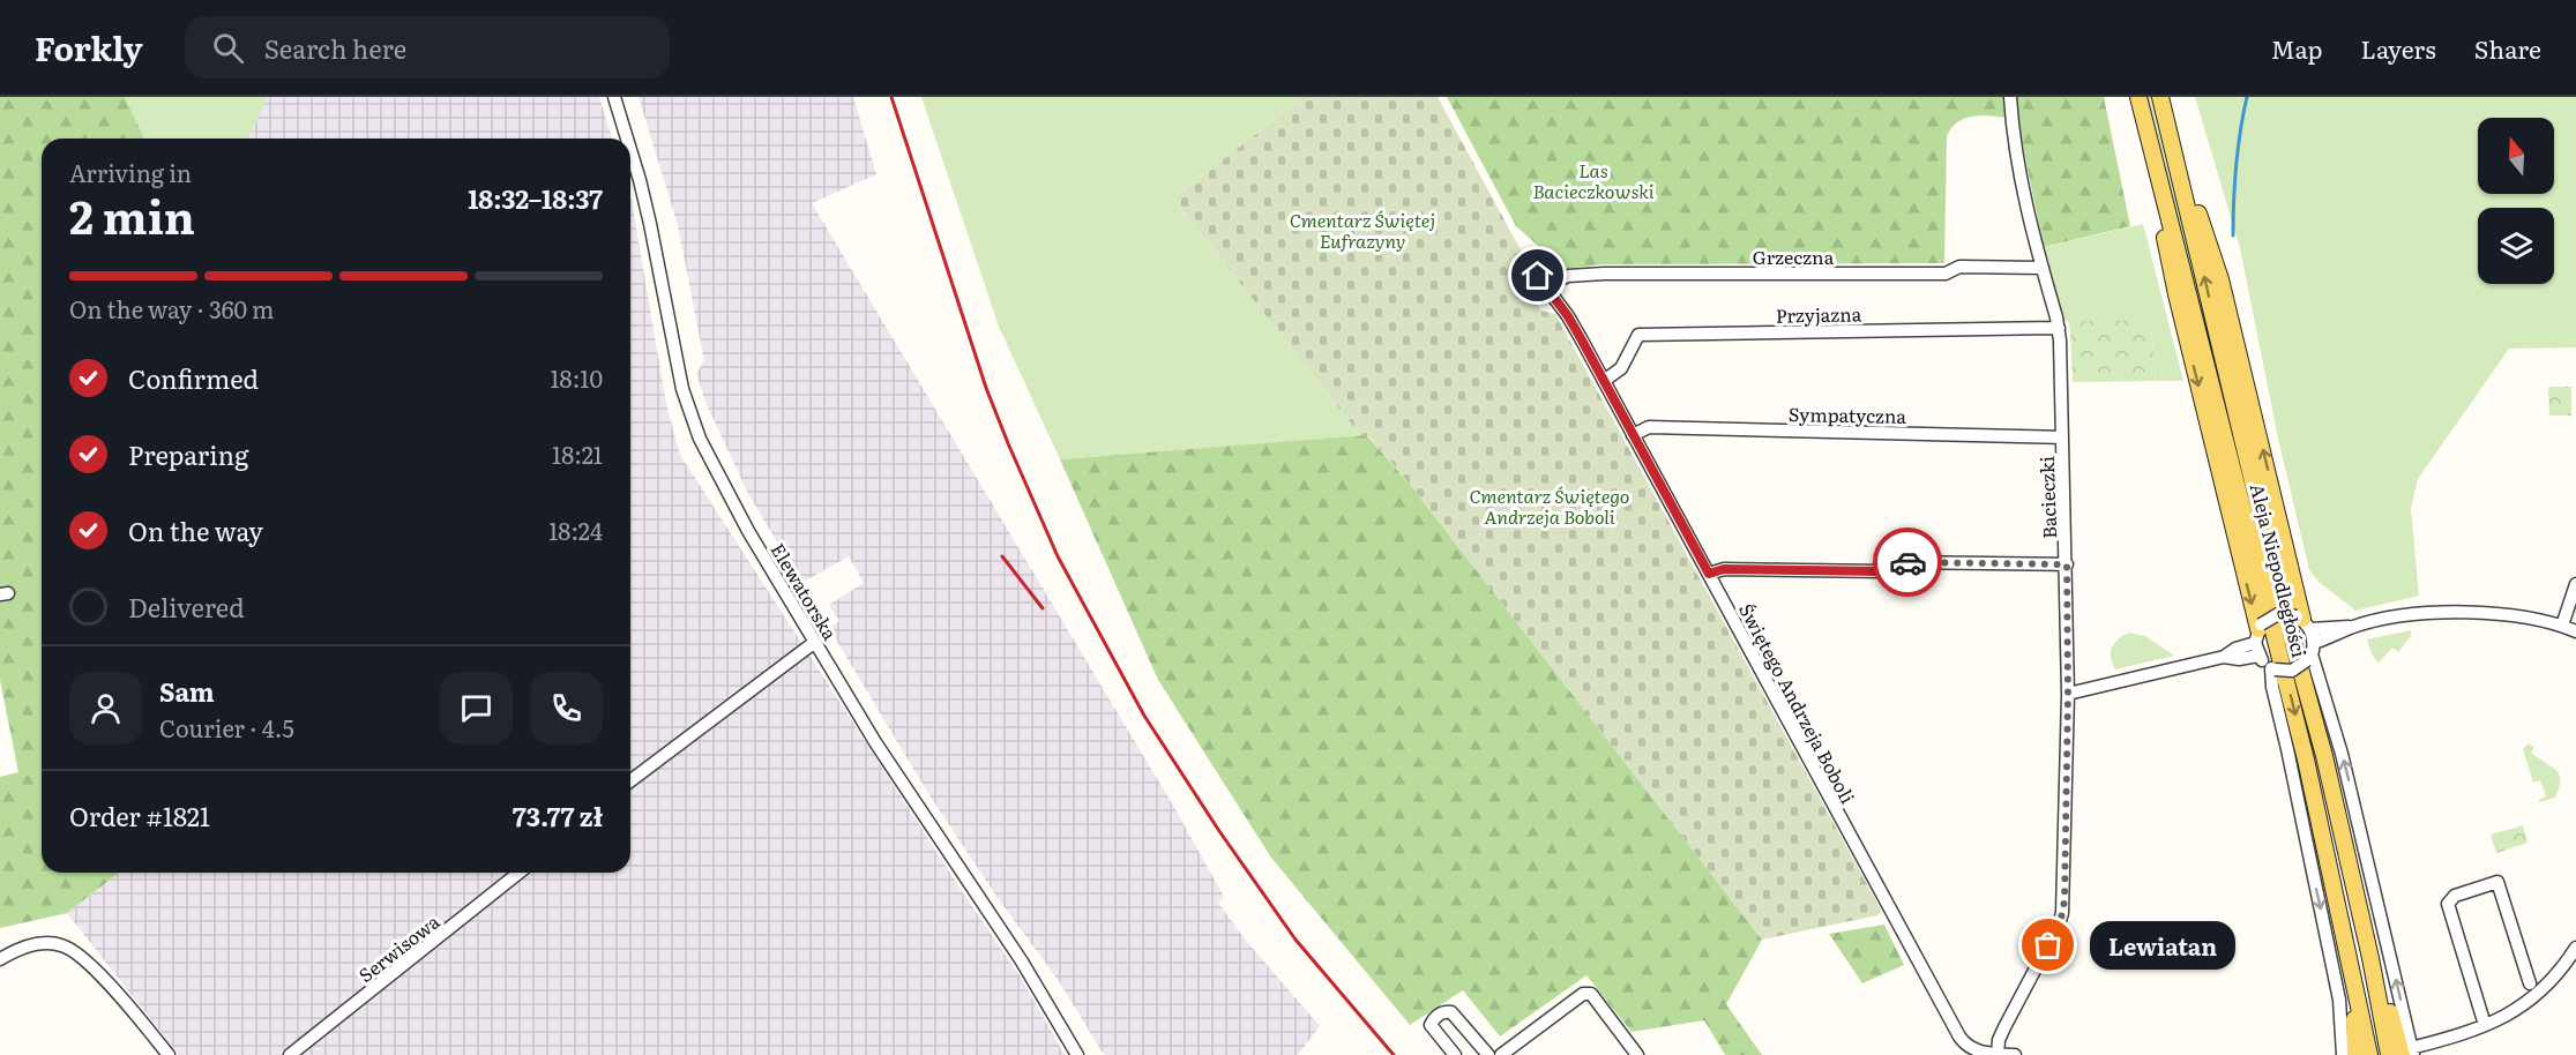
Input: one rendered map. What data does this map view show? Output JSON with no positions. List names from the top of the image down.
{
  "streets": {
    "main road": ["Aleja Niepodległości"],
    "street": [
      "Grzeczna",
      "Przyjazna",
      "Sympatyczna",
      "Bacieczki",
      "Elewatorska",
      "Świętego Andrzeja Boboli",
      "Serwisowa"
    ]
  },
  "crossings": [
    ["Grzeczna", "Bacieczki"],
    ["Grzeczna", "Świętego Andrzeja Boboli"],
    ["Przyjazna", "Bacieczki"],
    ["Przyjazna", "Świętego Andrzeja Boboli"],
    ["Sympatyczna", "Bacieczki"],
    ["Sympatyczna", "Świętego Andrzeja Boboli"],
    ["Bacieczki", "Świętego Andrzeja Boboli"]
  ],
  "parks": ["Las Bacieczkowski", "Cmentarz Świętej Eufrazyny", "Cmentarz Świętego Andrzeja Boboli"],
  "places": ["Lewiatan"],
  "north": "top",
  "page": {
    "header": "Forkly",
    "search": "Search here",
    "nav": ["Map", "Layers", "Share"],
    "heading": ["2 min", "Arriving in", "18:32–18:37"],
    "panel": [
      "Sam",
      "Courier · 4.5",
      "Order #1821",
      "73.77 zł"
    ],
    "bar": "On the way · 360 m",
    "list": [
      ["Confirmed", "18:10"],
      ["Preparing", "18:21"],
      ["On the way", "18:24"],
      "Delivered"
    ],
    "bubble": "Lewiatan"
  }
}
